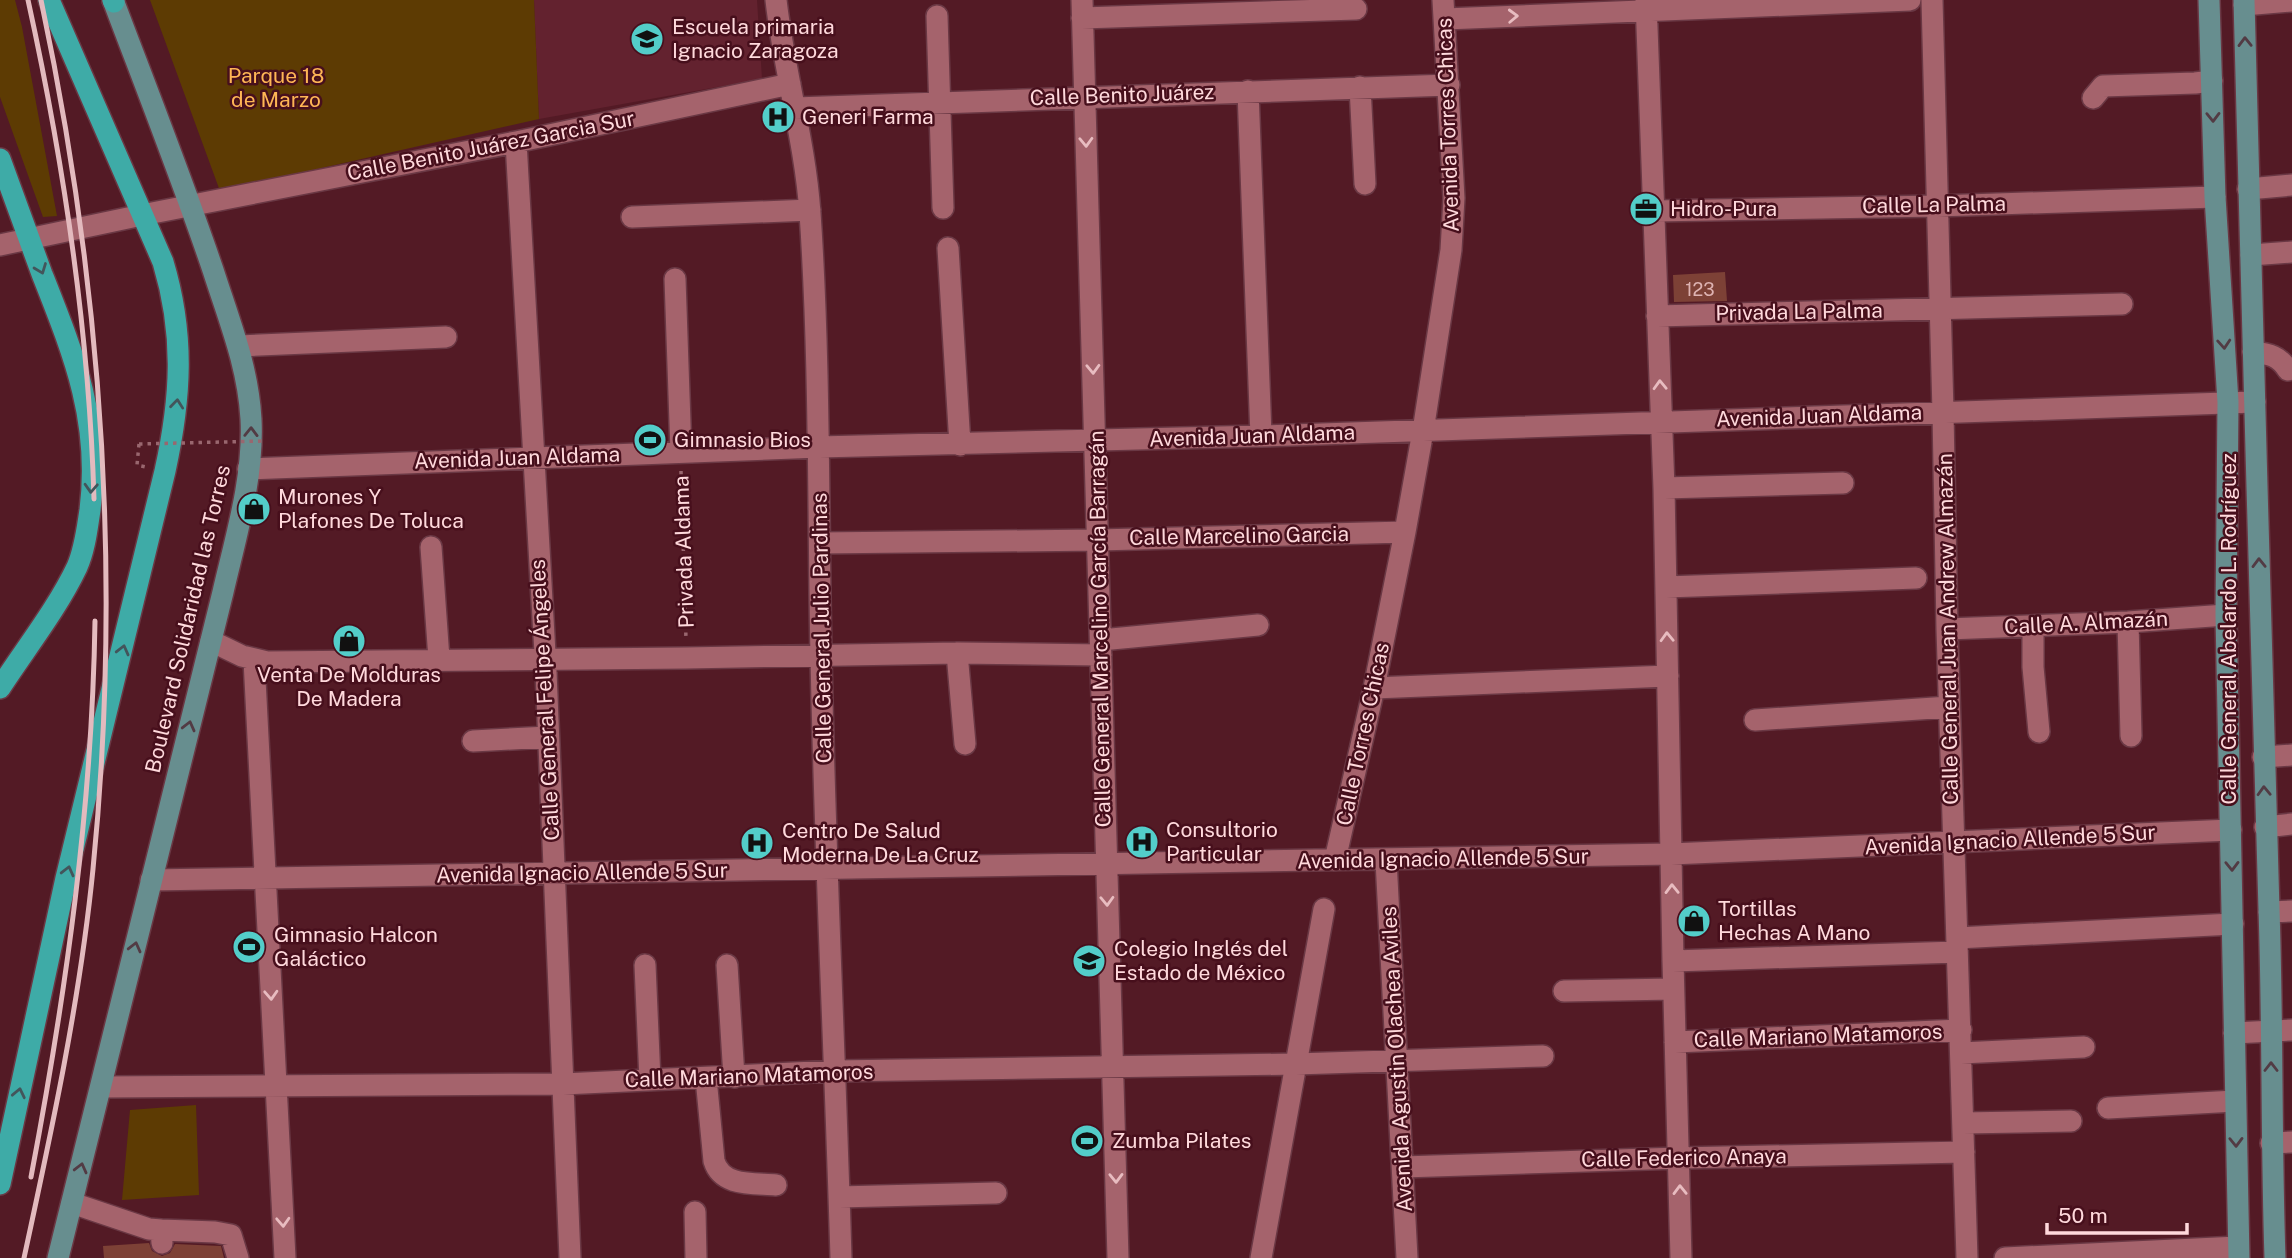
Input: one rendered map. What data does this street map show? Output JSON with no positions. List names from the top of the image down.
{
  "streets": {
    "main road": ["Boulevard Solidaridad las Torres", "Calle General Abelardo L. Rodríguez"],
    "street": [
      "Calle Benito Juárez",
      "Avenida Torres Chicas",
      "Calle Benito Juárez Garcia Sur",
      "Calle La Palma",
      "Privada La Palma",
      "Avenida Juan Aldama",
      "Calle Marcelino Garcia",
      "Privada Aldama",
      "Calle A. Almazán",
      "Calle General Julio Pardinas",
      "Calle General Marcelino García Barragán",
      "Calle General Juan Andrew Almazán",
      "Calle General Felipe Ángeles",
      "Calle Torres Chicas",
      "Avenida Ignacio Allende 5 Sur",
      "Calle Mariano Matamoros",
      "Avenida Agustin Olachea Aviles",
      "Calle Federico Anaya"
    ]
  },
  "crossings": [
    ["Calle Benito Juárez", "Avenida Torres Chicas"],
    ["Calle Benito Juárez", "Calle General Julio Pardinas"],
    ["Calle Benito Juárez", "Calle General Marcelino García Barragán"],
    ["Avenida Torres Chicas", "Calle Torres Chicas"],
    ["Calle Benito Juárez Garcia Sur", "Boulevard Solidaridad las Torres"],
    ["Calle Benito Juárez Garcia Sur", "Calle General Julio Pardinas"],
    ["Calle Benito Juárez Garcia Sur", "Calle General Felipe Ángeles"],
    ["Calle La Palma", "Calle General Juan Andrew Almazán"],
    ["Calle La Palma", "Calle General Abelardo L. Rodríguez"],
    ["Privada La Palma", "Calle General Juan Andrew Almazán"],
    ["Avenida Juan Aldama", "Privada Aldama"],
    ["Avenida Juan Aldama", "Boulevard Solidaridad las Torres"],
    ["Avenida Juan Aldama", "Calle General Julio Pardinas"],
    ["Avenida Juan Aldama", "Calle General Marcelino García Barragán"],
    ["Avenida Juan Aldama", "Calle General Juan Andrew Almazán"],
    ["Avenida Juan Aldama", "Calle General Abelardo L. Rodríguez"],
    ["Avenida Juan Aldama", "Calle General Felipe Ángeles"],
    ["Avenida Juan Aldama", "Calle Torres Chicas"],
    ["Calle Marcelino Garcia", "Calle General Julio Pardinas"],
    ["Calle Marcelino Garcia", "Calle General Marcelino García Barragán"],
    ["Calle Marcelino Garcia", "Calle Torres Chicas"],
    ["Boulevard Solidaridad las Torres", "Avenida Ignacio Allende 5 Sur"],
    ["Boulevard Solidaridad las Torres", "Calle Mariano Matamoros"],
    ["Calle A. Almazán", "Calle General Juan Andrew Almazán"],
    ["Calle A. Almazán", "Calle General Abelardo L. Rodríguez"],
    ["Calle General Julio Pardinas", "Avenida Ignacio Allende 5 Sur"],
    ["Calle General Julio Pardinas", "Calle Mariano Matamoros"],
    ["Calle General Marcelino García Barragán", "Avenida Ignacio Allende 5 Sur"],
    ["Calle General Marcelino García Barragán", "Calle Mariano Matamoros"],
    ["Calle General Juan Andrew Almazán", "Avenida Ignacio Allende 5 Sur"],
    ["Calle General Juan Andrew Almazán", "Calle Mariano Matamoros"],
    ["Calle General Juan Andrew Almazán", "Calle Federico Anaya"],
    ["Calle General Abelardo L. Rodríguez", "Avenida Ignacio Allende 5 Sur"],
    ["Calle General Felipe Ángeles", "Avenida Ignacio Allende 5 Sur"],
    ["Calle General Felipe Ángeles", "Calle Mariano Matamoros"],
    ["Calle Torres Chicas", "Avenida Ignacio Allende 5 Sur"],
    ["Avenida Ignacio Allende 5 Sur", "Avenida Agustin Olachea Aviles"],
    ["Calle Mariano Matamoros", "Avenida Agustin Olachea Aviles"],
    ["Avenida Agustin Olachea Aviles", "Calle Federico Anaya"]
  ],
  "one_way": ["Boulevard Solidaridad las Torres"],
  "parks": ["Parque 18 de Marzo"],
  "places": {
    "school or university": ["Escuela primaria Ignacio Zaragoza", "Colegio Inglés del Estado de México"],
    "hospital": ["Generi Farma", "Consultorio Particular", "Centro De Salud Moderna De La Cruz"],
    "office": ["Hidro-Pura"],
    "sports": ["Gimnasio Bios", "Gimnasio Halcon Galáctico", "Zumba Pilates"],
    "shop": ["Murones Y Plafones De Toluca", "Venta De Molduras De Madera", "Tortillas Hechas A Mano"]
  },
  "house_numbers": ["123"],
  "scale_bar": "50 m"
}
